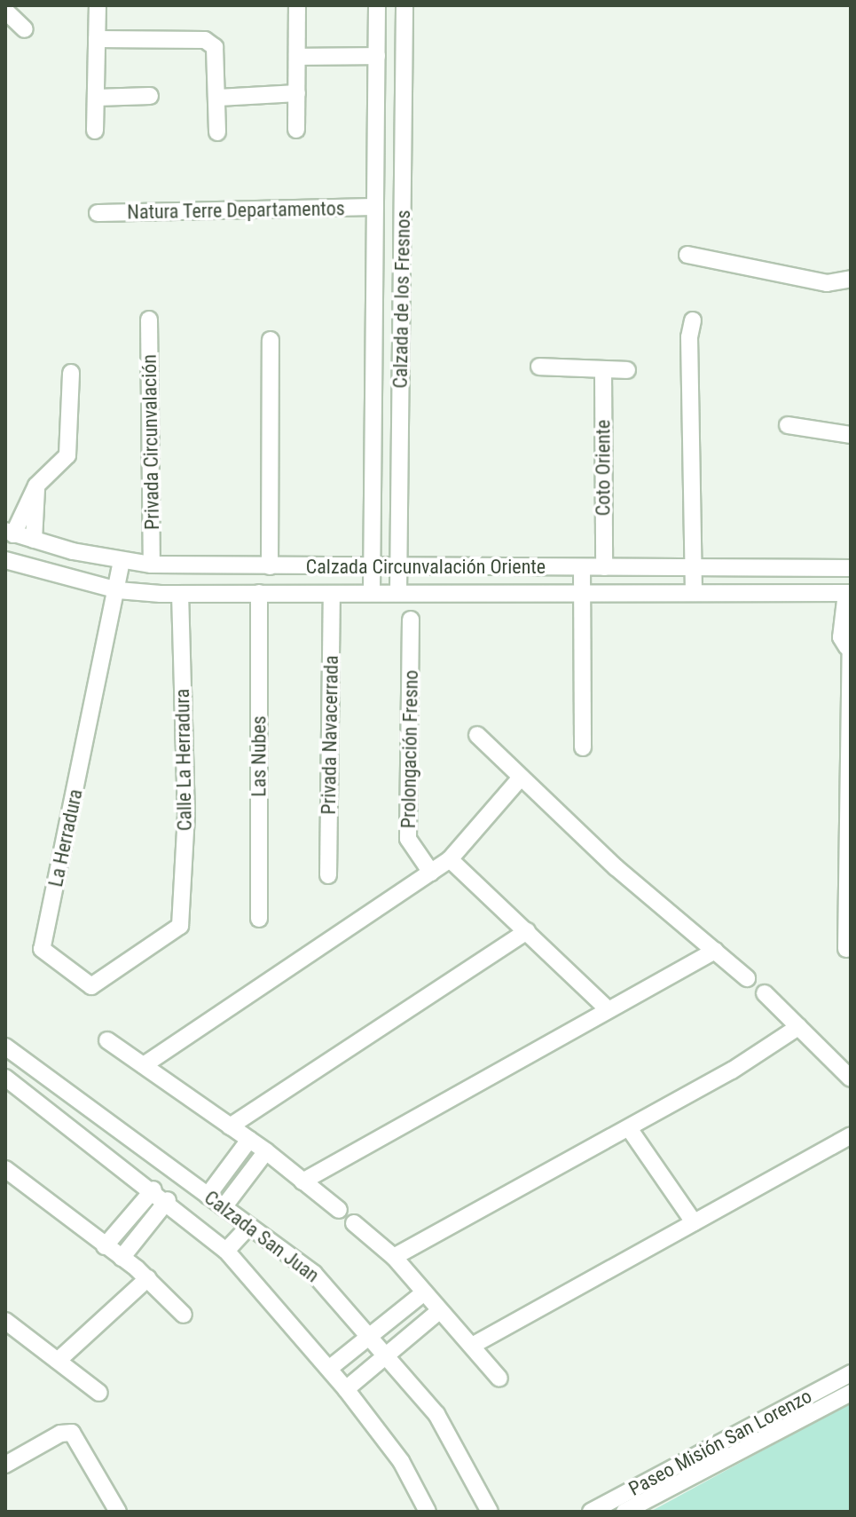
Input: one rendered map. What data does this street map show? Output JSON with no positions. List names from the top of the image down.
{
  "streets": {
    "street": [
      "Natura Terre Departamentos",
      "Calzada de los Fresnos",
      "Privada Circunvalación",
      "Coto Oriente",
      "Calzada Circunvalación Oriente",
      "Privada Navacerrada",
      "Prolongación Fresno",
      "Las Nubes",
      "Calle La Herradura",
      "La Herradura",
      "Calzada San Juan",
      "Paseo Misión San Lorenzo"
    ]
  },
  "crossings": [
    ["Natura Terre Departamentos", "Calzada de los Fresnos"],
    ["Calzada de los Fresnos", "Calzada Circunvalación Oriente"],
    ["Privada Circunvalación", "Calzada Circunvalación Oriente"],
    ["Coto Oriente", "Calzada Circunvalación Oriente"],
    ["Calzada Circunvalación Oriente", "Privada Navacerrada"],
    ["Calzada Circunvalación Oriente", "Las Nubes"],
    ["Calzada Circunvalación Oriente", "Calle La Herradura"],
    ["Calzada Circunvalación Oriente", "La Herradura"],
    ["Calle La Herradura", "La Herradura"]
  ]
}
